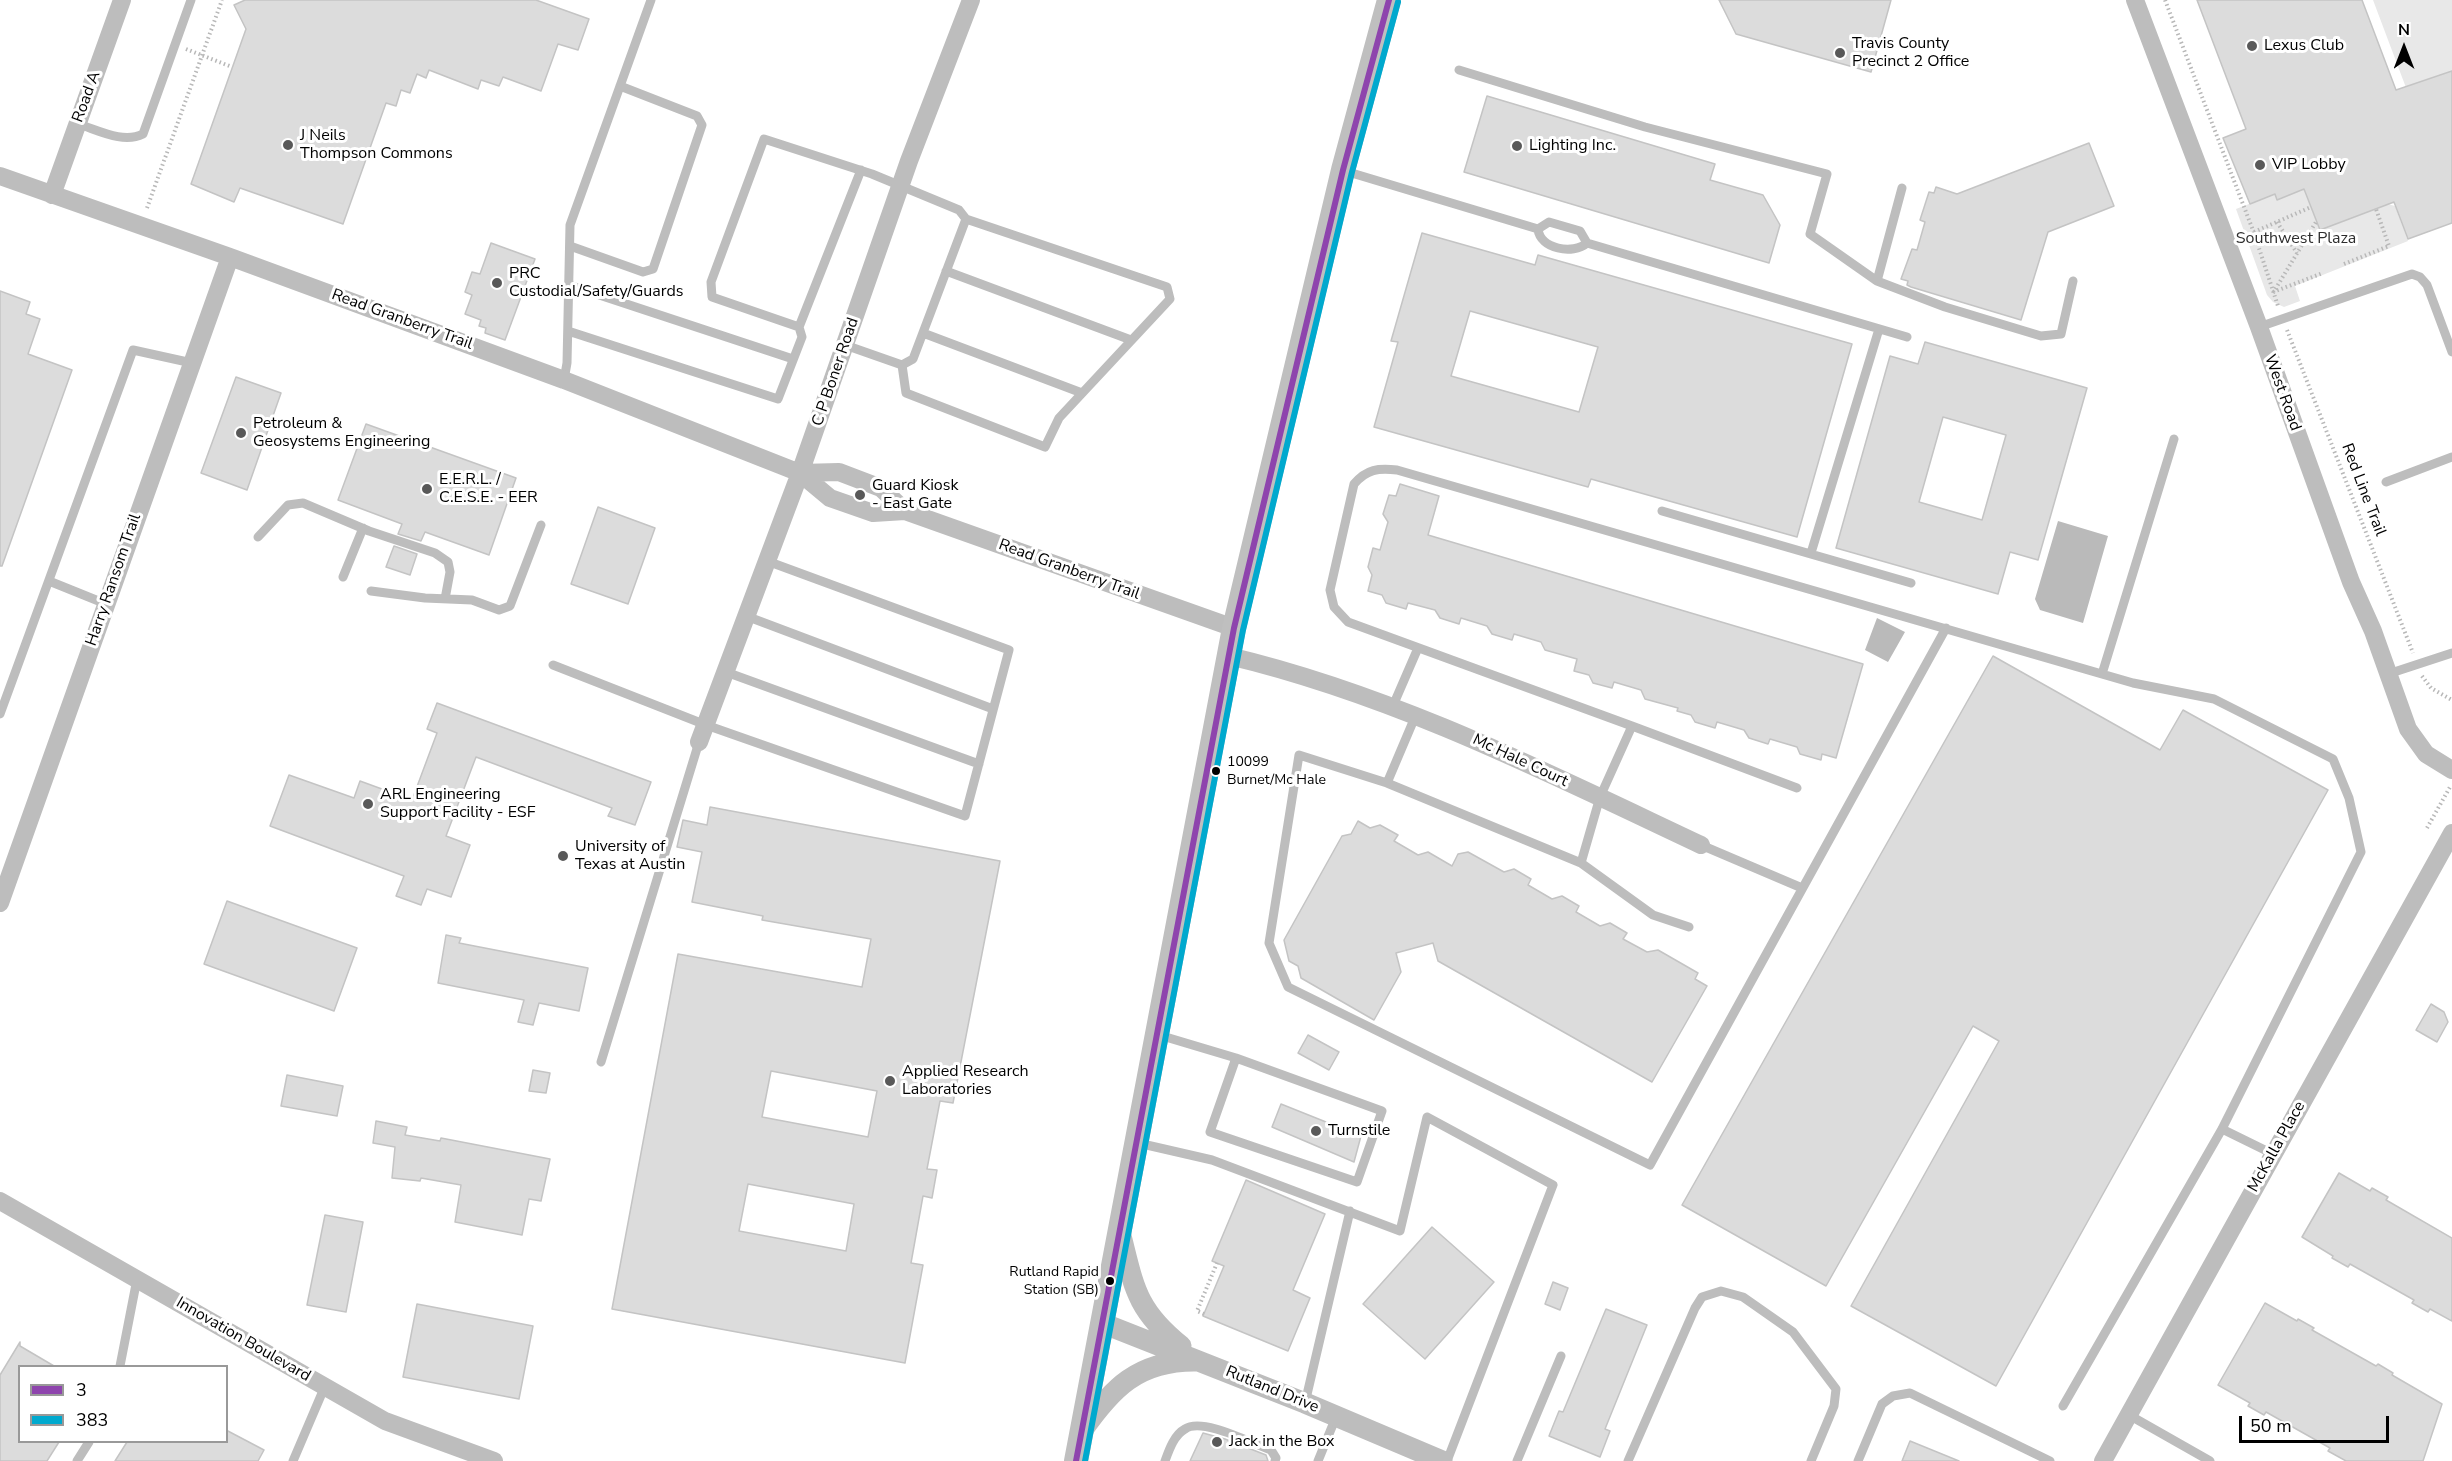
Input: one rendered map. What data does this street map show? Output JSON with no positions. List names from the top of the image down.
{
  "streets": {
    "street": [
      "Road A",
      "Read Granberry Trail",
      "C P Boner Road",
      "West Road",
      "Harry Ransom Trail",
      "Mc Hale Court",
      "McKalla Place",
      "Innovation Boulevard",
      "Rutland Drive"
    ],
    "path": ["Red Line Trail"]
  },
  "crossings": [
    ["Road A", "Read Granberry Trail"],
    ["Read Granberry Trail", "C P Boner Road"],
    ["Read Granberry Trail", "Harry Ransom Trail"]
  ],
  "parks": ["Southwest Plaza"],
  "places": [
    "Lexus Club",
    "Travis County Precinct 2 Office",
    "J Neils Thompson Commons",
    "Lighting Inc.",
    "VIP Lobby",
    "PRC Custodial/Safety/Guards",
    "Petroleum & Geosystems Engineering",
    "E.E.R.L. / C.E.S.E. - EER",
    "Guard Kiosk - East Gate",
    "10099 Burnet/Mc Hale",
    "ARL Engineering Support Facility - ESF",
    "University of Texas at Austin",
    "Applied Research Laboratories",
    "Turnstile",
    "Rutland Rapid Station (SB)",
    "Jack in the Box"
  ],
  "lines": ["transit line 3", "transit line 383"],
  "legend": ["3", "383"],
  "scale_bar": "50 m",
  "north": "top"
}
